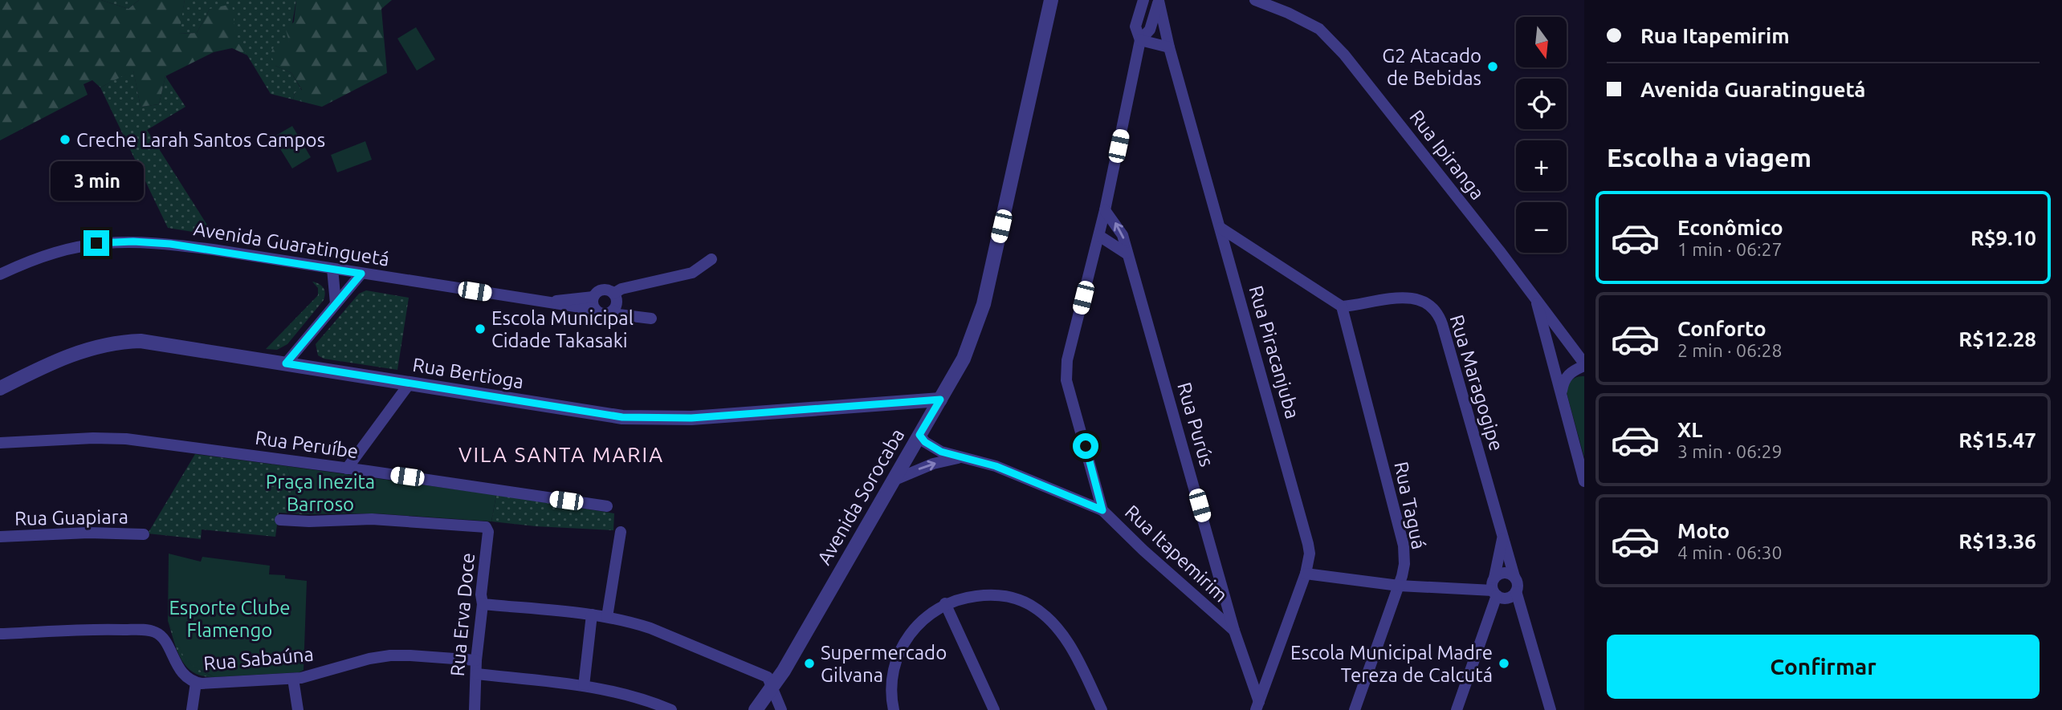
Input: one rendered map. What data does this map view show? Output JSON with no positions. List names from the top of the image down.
{
  "streets": {
    "street": [
      "Rua Ipiranga",
      "Avenida Guaratinguetá",
      "Rua Piracanjuba",
      "Rua Bertioga",
      "Rua Maragogipe",
      "Rua Purús",
      "Rua Peruíbe",
      "Avenida Sorocaba",
      "Rua Taguá",
      "Rua Guapiara",
      "Rua Itapemirim",
      "Rua Erva Doce",
      "Rua Sabaúna"
    ]
  },
  "crossings": [
    ["Rua Piracanjuba", "Rua Purús"],
    ["Rua Piracanjuba", "Rua Itapemirim"],
    ["Rua Bertioga", "Avenida Sorocaba"],
    ["Rua Maragogipe", "Rua Taguá"],
    ["Rua Purús", "Rua Itapemirim"],
    ["Rua Erva Doce", "Rua Sabaúna"]
  ],
  "districts": ["VILA SANTA MARIA"],
  "parks": ["Praça Inezita Barroso", "Esporte Clube Flamengo"],
  "places": [
    "G2 Atacado de Bebidas",
    "Creche Larah Santos Campos",
    "Escola Municipal Cidade Takasaki",
    "Supermercado Gilvana",
    "Escola Municipal Madre Tereza de Calcutá"
  ],
  "north": "bottom",
  "page": {
    "banner": ["Rua Itapemirim", "Avenida Guaratinguetá"],
    "map_buttons": ["+", "−"],
    "heading": "Escolha a viagem",
    "bubble": "3 min",
    "list": [
      {
        "name": "Econômico",
        "note": "1 min · 06:27",
        "value": "R$9.10"
      },
      {
        "name": "Conforto",
        "note": "2 min · 06:28",
        "value": "R$12.28"
      },
      {
        "name": "XL",
        "note": "3 min · 06:29",
        "value": "R$15.47"
      },
      {
        "name": "Moto",
        "note": "4 min · 06:30",
        "value": "R$13.36"
      }
    ],
    "buttons": "Confirmar"
  }
}
